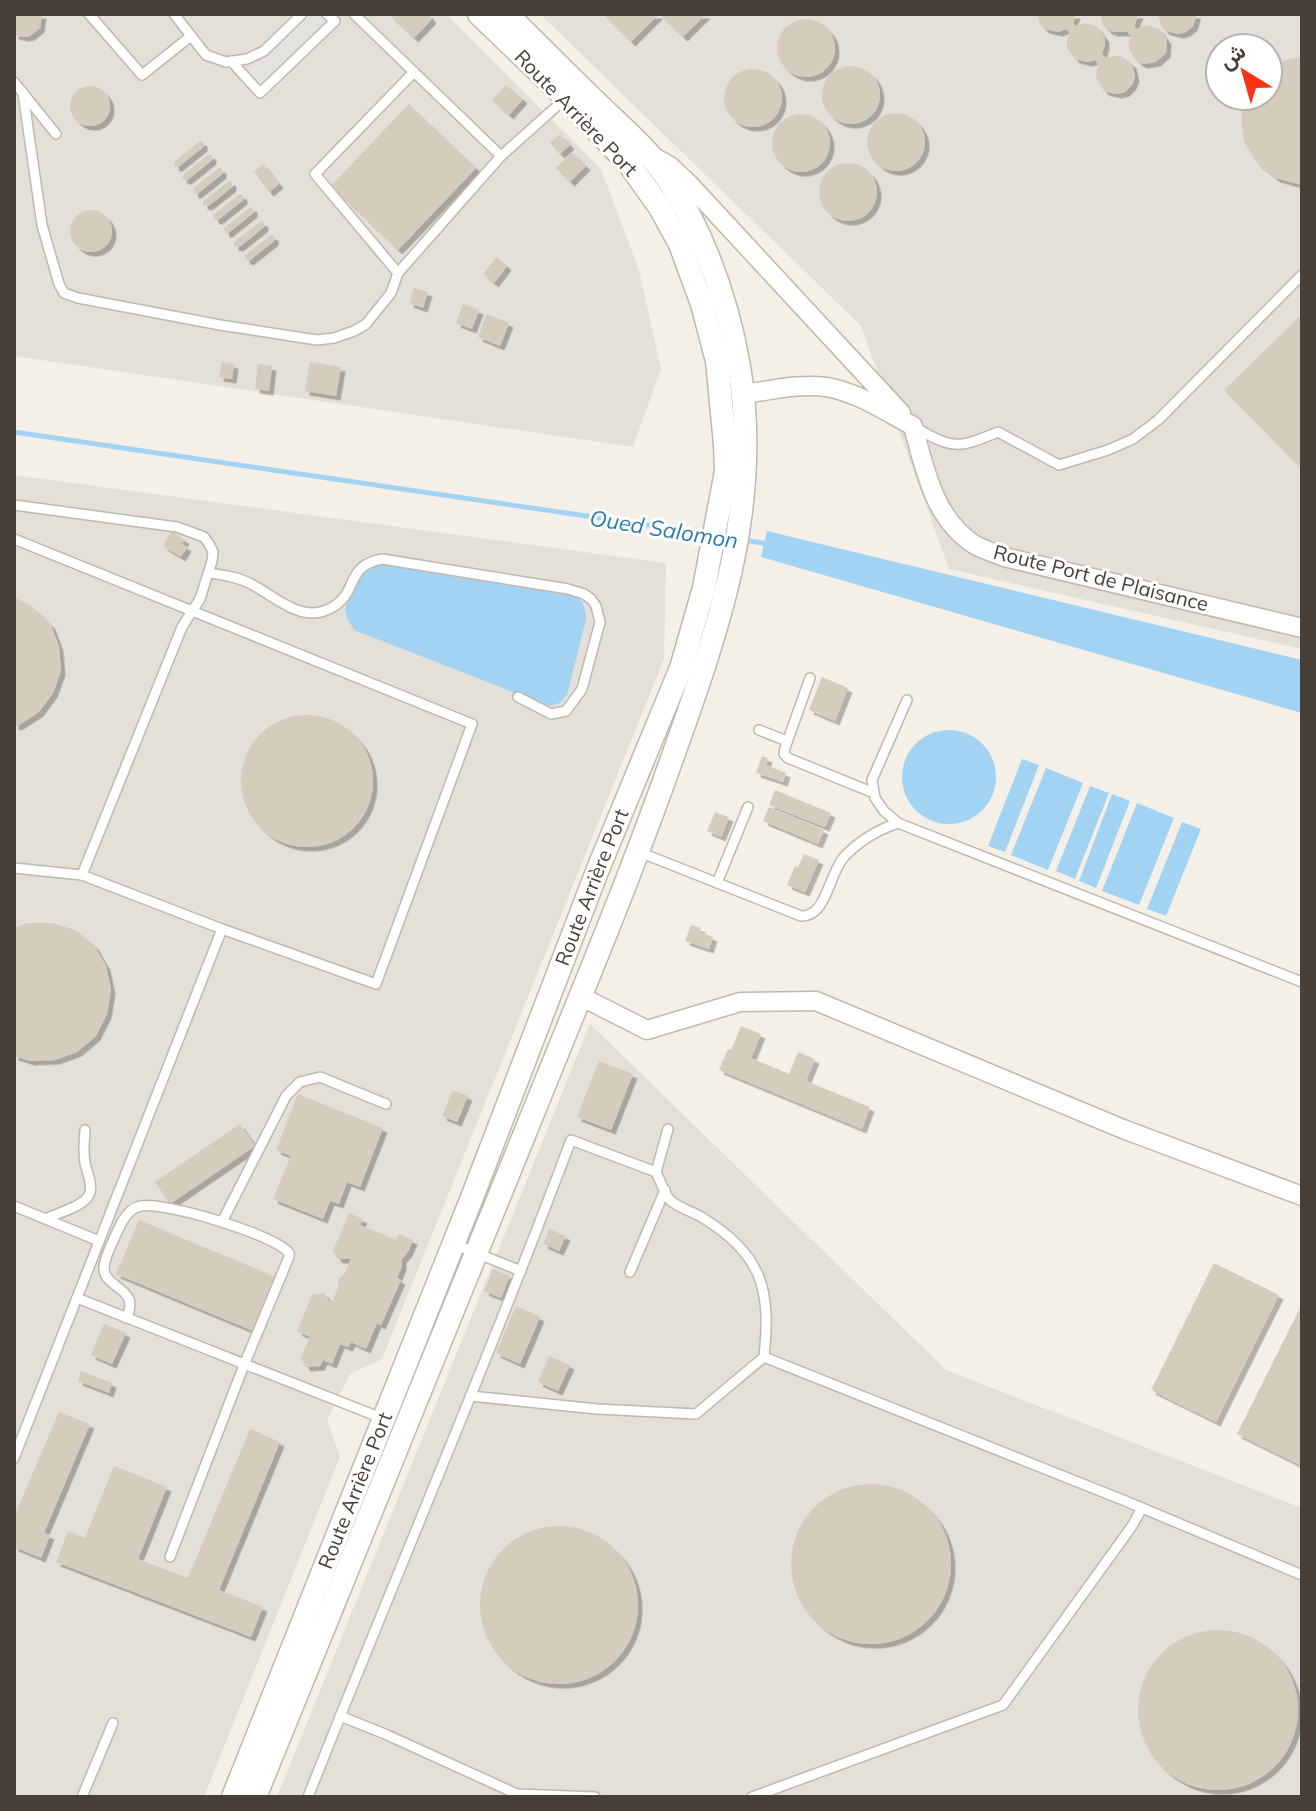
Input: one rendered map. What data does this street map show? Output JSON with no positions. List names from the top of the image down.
{
  "streets": {
    "street": ["Route Arrière Port", "Route Port de Plaisance"]
  },
  "water": ["Oued Salomon"],
  "north": "top left"
}
